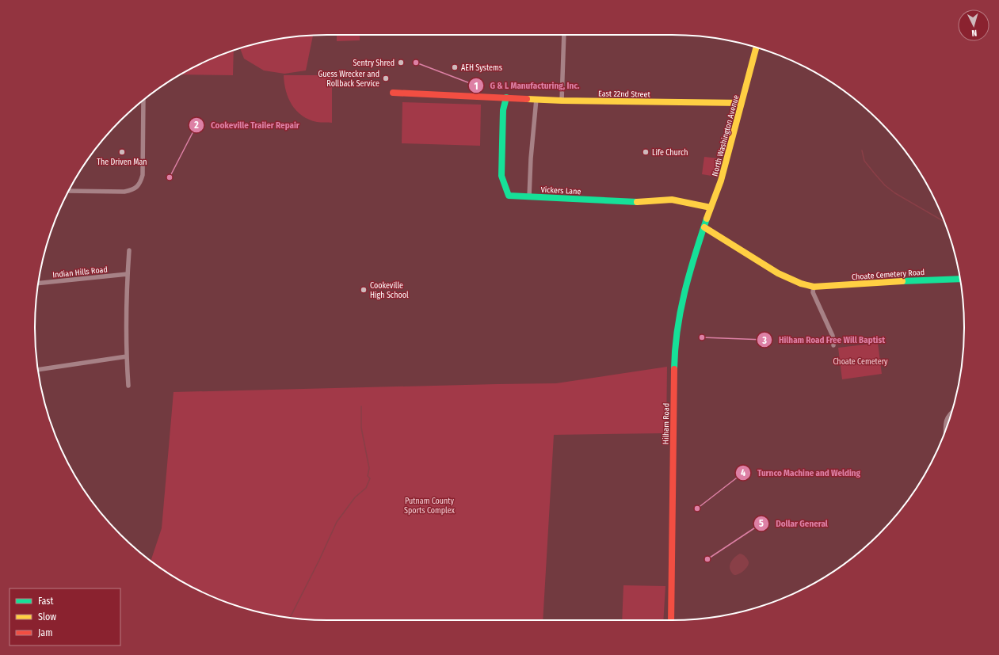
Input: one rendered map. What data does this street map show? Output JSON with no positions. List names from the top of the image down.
{
  "streets": {
    "street": [
      "East 22nd Street",
      "North Washington Avenue",
      "Vickers Lane",
      "Indian Hills Road",
      "Choate Cemetery Road",
      "Hilham Road"
    ]
  },
  "crossings": [
    ["East 22nd Street", "North Washington Avenue"],
    ["East 22nd Street", "Vickers Lane"],
    ["North Washington Avenue", "Vickers Lane"],
    ["North Washington Avenue", "Choate Cemetery Road"],
    ["North Washington Avenue", "Hilham Road"],
    ["Choate Cemetery Road", "Hilham Road"]
  ],
  "parks": ["Choate Cemetery", "Putnam County Sports Complex"],
  "places": [
    "Sentry Shred",
    "G & L Manufacturing, Inc.",
    "AEH Systems",
    "Guess Wrecker and Rollback Service",
    "The Driven Man",
    "Life Church",
    "Cookeville Trailer Repair",
    "Cookeville High School",
    "Hilham Road Free Will Baptist",
    "Turnco Machine and Welding",
    "Dollar General"
  ],
  "legend": ["Fast", "Slow", "Jam"],
  "north": "bottom"
}
